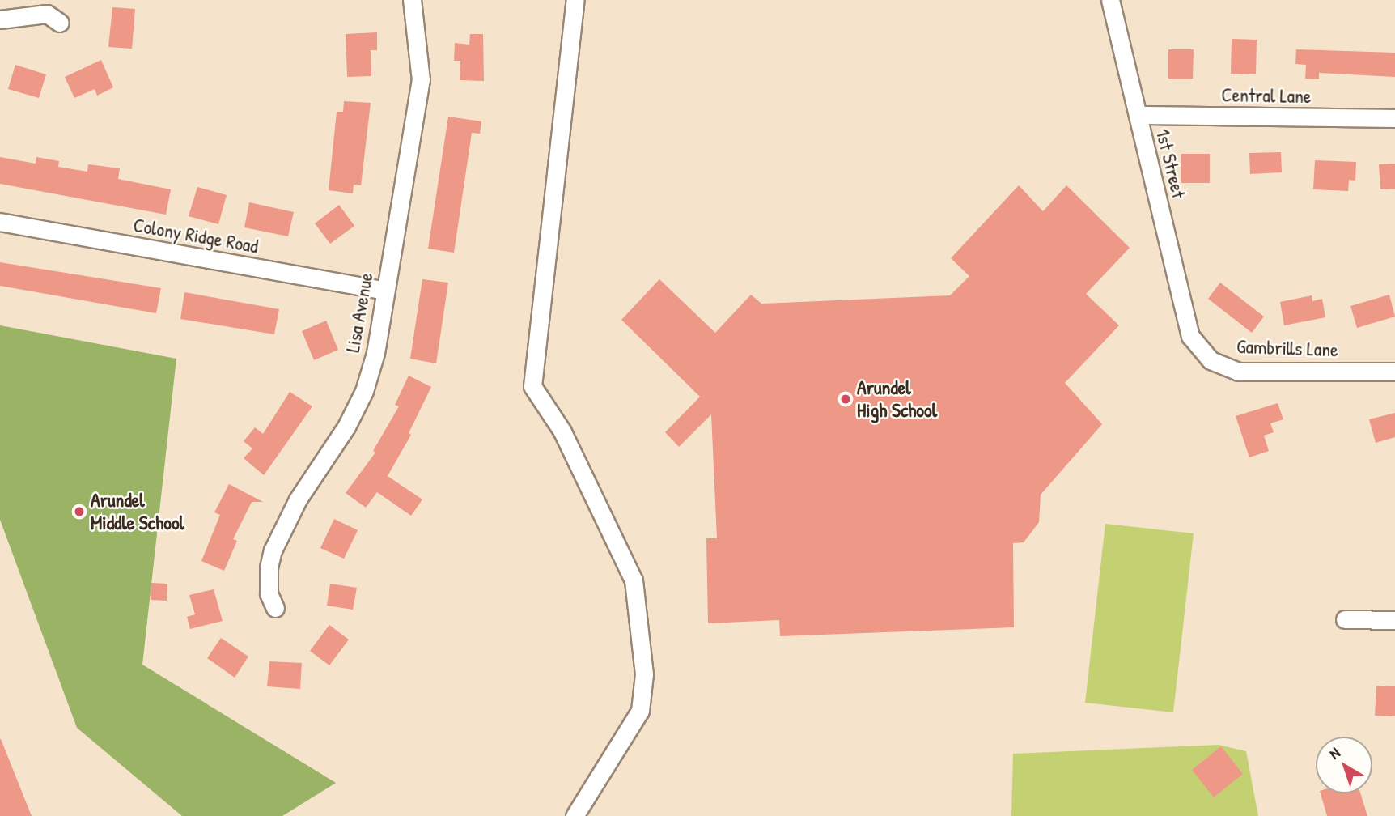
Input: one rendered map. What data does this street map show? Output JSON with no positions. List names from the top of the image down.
{
  "streets": {
    "street": [
      "Central Lane",
      "1st Street",
      "Colony Ridge Road",
      "Lisa Avenue",
      "Gambrills Lane"
    ]
  },
  "crossings": [
    ["Central Lane", "1st Street"],
    ["1st Street", "Gambrills Lane"],
    ["Colony Ridge Road", "Lisa Avenue"]
  ],
  "places": ["Arundel High School", "Arundel Middle School"],
  "north": "top left"
}
